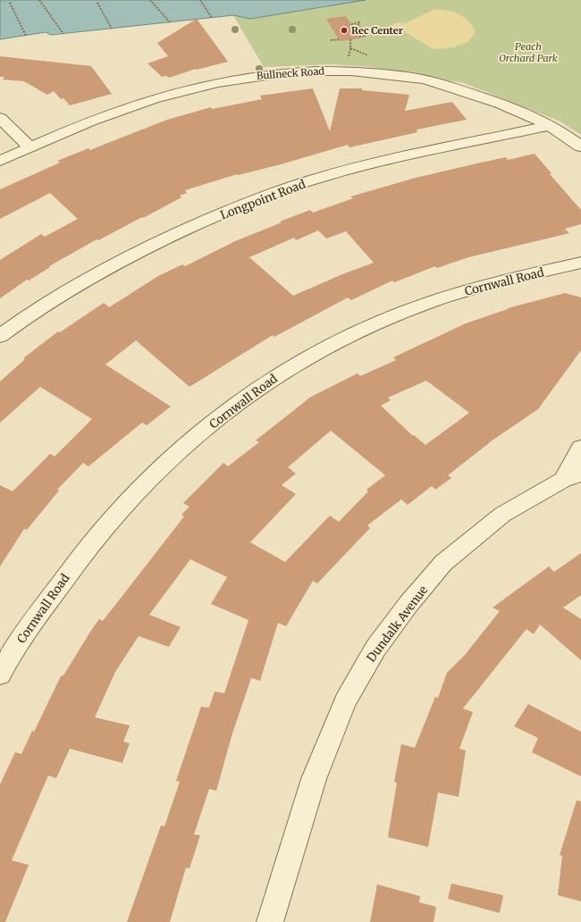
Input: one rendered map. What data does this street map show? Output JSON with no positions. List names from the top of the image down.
{
  "streets": {
    "street": [
      "Bullneck Road",
      "Longpoint Road",
      "Cornwall Road",
      "Dundalk Avenue"
    ]
  },
  "crossings": [
    ["Bullneck Road", "Longpoint Road"]
  ],
  "parks": ["Peach Orchard Park"],
  "places": ["Rec Center"]
}
